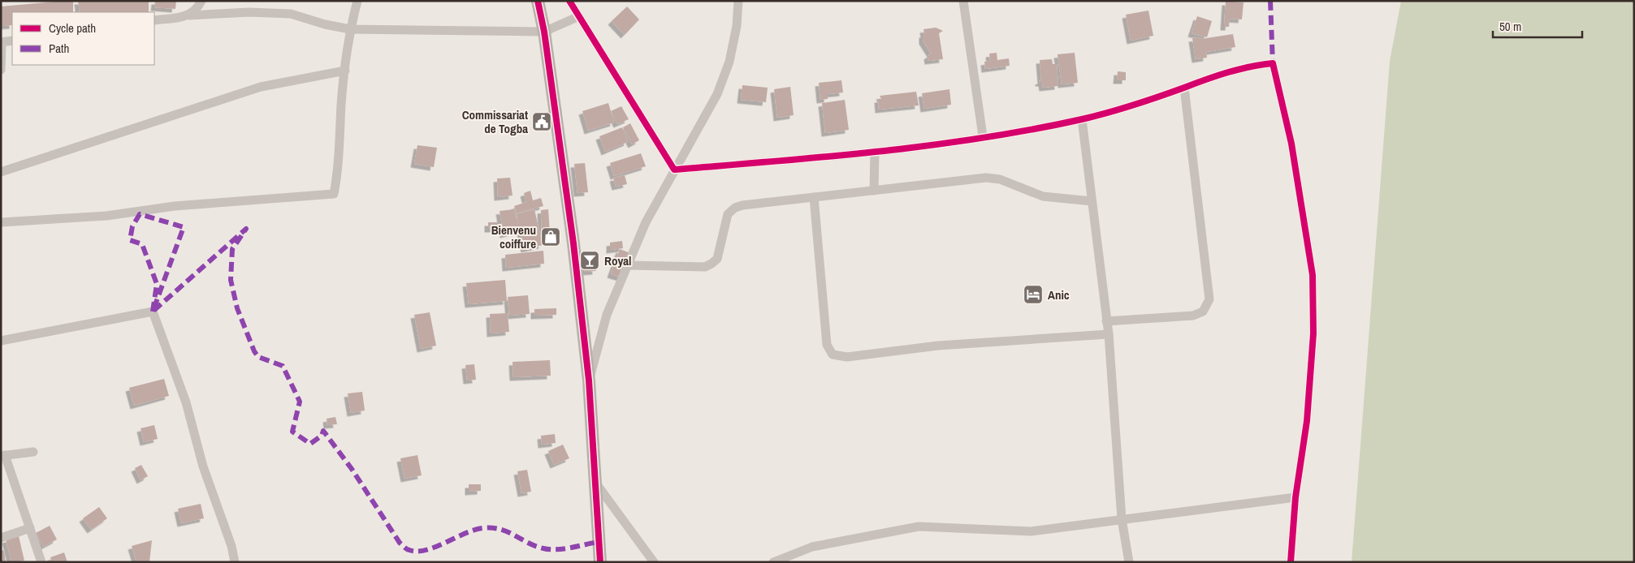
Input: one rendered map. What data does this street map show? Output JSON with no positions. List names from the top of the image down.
{
  "places": {
    "public building": ["Commissariat de Togba"],
    "shop": ["Bienvenu coiffure"],
    "bar": ["Royal"],
    "hotel": ["Anic"]
  },
  "legend": ["Cycle path", "Path"],
  "scale_bar": "50 m"
}
